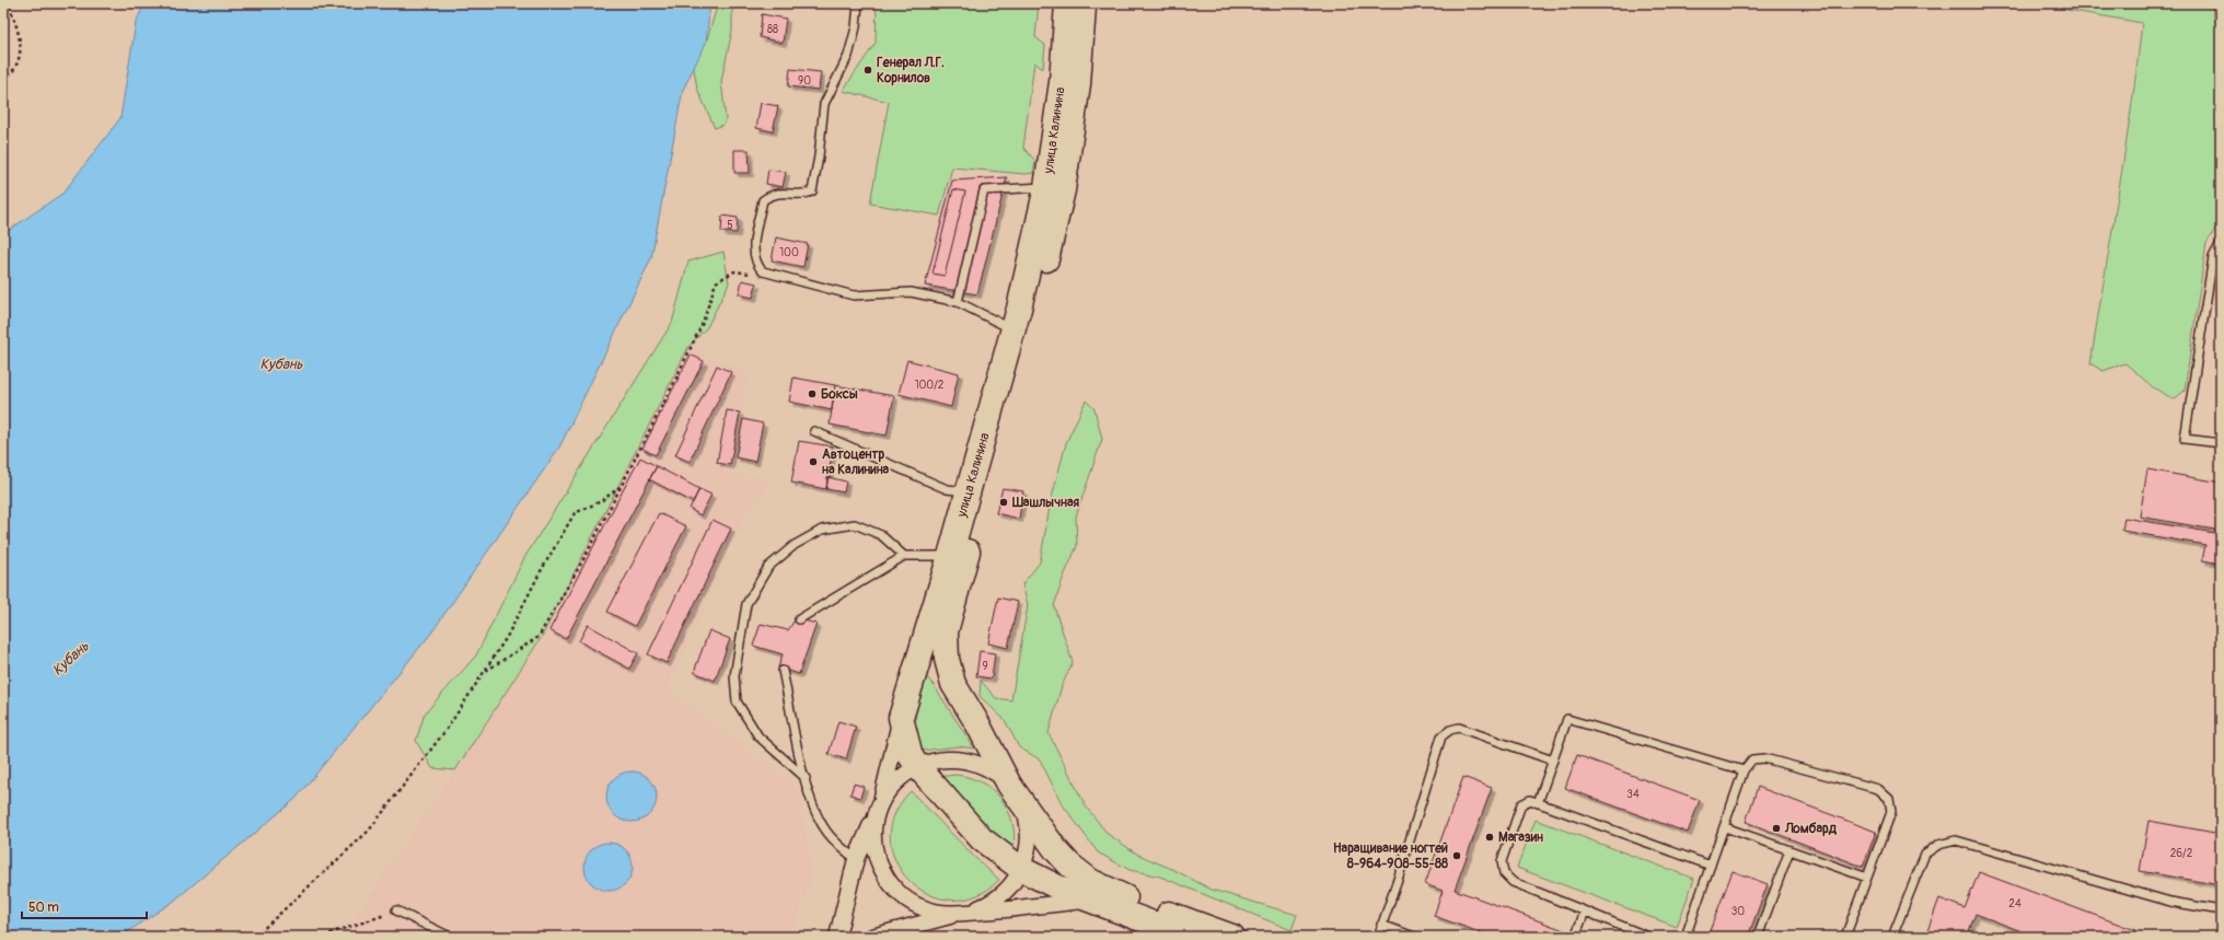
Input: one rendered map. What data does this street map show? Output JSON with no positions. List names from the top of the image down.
{
  "streets": {
    "highway": ["улица Калинина"]
  },
  "water": ["Кубань"],
  "places": [
    "Генерал Л.Г. Корнилов",
    "Боксы",
    "Автоцентр на Калинина",
    "Шашлычная",
    "Ломбард",
    "Магазин",
    "Наращивание ногтей 8-964-908-55-88"
  ],
  "house_numbers": [
    "88",
    "90",
    "5",
    "100",
    "100/2",
    "9",
    "34",
    "26/2",
    "24",
    "30"
  ],
  "scale_bar": "50 m"
}
